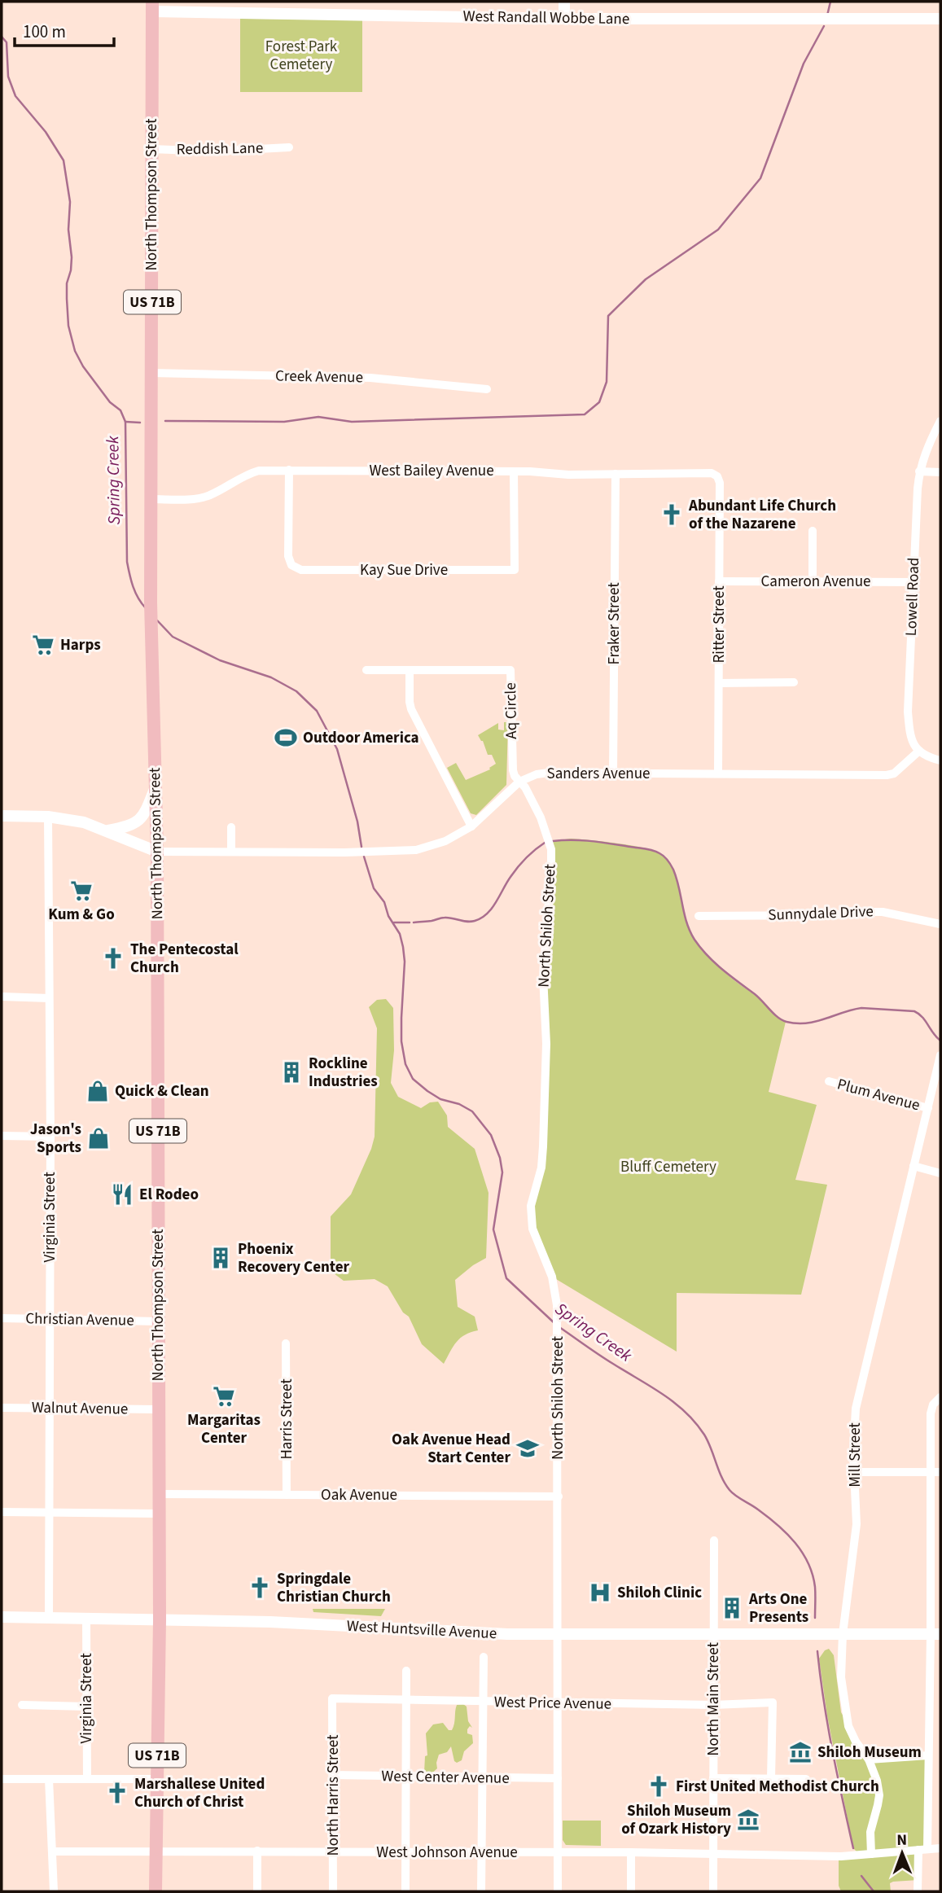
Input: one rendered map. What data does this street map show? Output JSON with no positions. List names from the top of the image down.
{
  "streets": {
    "main road": ["North Thompson Street", "US 71B"],
    "street": [
      "West Randall Wobbe Lane",
      "Reddish Lane",
      "Creek Avenue",
      "West Bailey Avenue",
      "Kay Sue Drive",
      "Cameron Avenue",
      "Lowell Road",
      "Fraker Street",
      "Ritter Street",
      "Aq Circle",
      "Sanders Avenue",
      "Sunnydale Drive",
      "North Shiloh Street",
      "Plum Avenue",
      "Virginia Street",
      "Christian Avenue",
      "Walnut Avenue",
      "Harris Street",
      "Mill Street",
      "Oak Avenue",
      "West Huntsville Avenue",
      "North Main Street",
      "West Price Avenue",
      "West Center Avenue",
      "North Harris Street",
      "West Johnson Avenue"
    ]
  },
  "crossings": [
    ["West Randall Wobbe Lane", "North Thompson Street"],
    ["Reddish Lane", "North Thompson Street"],
    ["North Thompson Street", "Creek Avenue"],
    ["North Thompson Street", "West Bailey Avenue"],
    ["North Thompson Street", "Sanders Avenue"],
    ["North Thompson Street", "Christian Avenue"],
    ["North Thompson Street", "Walnut Avenue"],
    ["North Thompson Street", "Oak Avenue"],
    ["North Thompson Street", "West Huntsville Avenue"],
    ["North Thompson Street", "West Johnson Avenue"],
    ["West Bailey Avenue", "Kay Sue Drive"],
    ["West Bailey Avenue", "Fraker Street"],
    ["West Bailey Avenue", "Ritter Street"],
    ["Cameron Avenue", "Lowell Road"],
    ["Cameron Avenue", "Ritter Street"],
    ["Lowell Road", "Sanders Avenue"],
    ["Fraker Street", "Sanders Avenue"],
    ["Ritter Street", "Sanders Avenue"],
    ["Aq Circle", "Sanders Avenue"],
    ["Aq Circle", "North Shiloh Street"],
    ["Sanders Avenue", "North Shiloh Street"],
    ["North Shiloh Street", "Oak Avenue"],
    ["North Shiloh Street", "West Huntsville Avenue"],
    ["North Shiloh Street", "West Price Avenue"],
    ["North Shiloh Street", "West Center Avenue"],
    ["North Shiloh Street", "West Johnson Avenue"],
    ["Plum Avenue", "Mill Street"],
    ["Virginia Street", "Christian Avenue"],
    ["Virginia Street", "Walnut Avenue"],
    ["Virginia Street", "West Huntsville Avenue"],
    ["Harris Street", "Oak Avenue"],
    ["Mill Street", "West Huntsville Avenue"],
    ["Mill Street", "West Johnson Avenue"],
    ["West Huntsville Avenue", "North Main Street"],
    ["North Main Street", "West Price Avenue"],
    ["North Main Street", "West Johnson Avenue"],
    ["West Price Avenue", "North Harris Street"],
    ["West Center Avenue", "North Harris Street"],
    ["North Harris Street", "West Johnson Avenue"]
  ],
  "water": ["Spring Creek"],
  "parks": ["Forest Park Cemetery", "Bluff Cemetery"],
  "places": {
    "church": [
      "Abundant Life Church of the Nazarene",
      "The Pentecostal Church",
      "Springdale Christian Church",
      "First United Methodist Church",
      "Marshallese United Church of Christ"
    ],
    "supermarket": ["Harps", "Kum & Go", "Margaritas Center"],
    "sports": ["Outdoor America"],
    "building": ["Rockline Industries", "Phoenix Recovery Center", "Arts One Presents"],
    "shop": ["Quick & Clean", "Jason's Sports"],
    "restaurant": ["El Rodeo"],
    "school or university": ["Oak Avenue Head Start Center"],
    "hospital": ["Shiloh Clinic"],
    "museum": ["Shiloh Museum", "Shiloh Museum of Ozark History"]
  },
  "scale_bar": "100 m",
  "north": "top"
}
